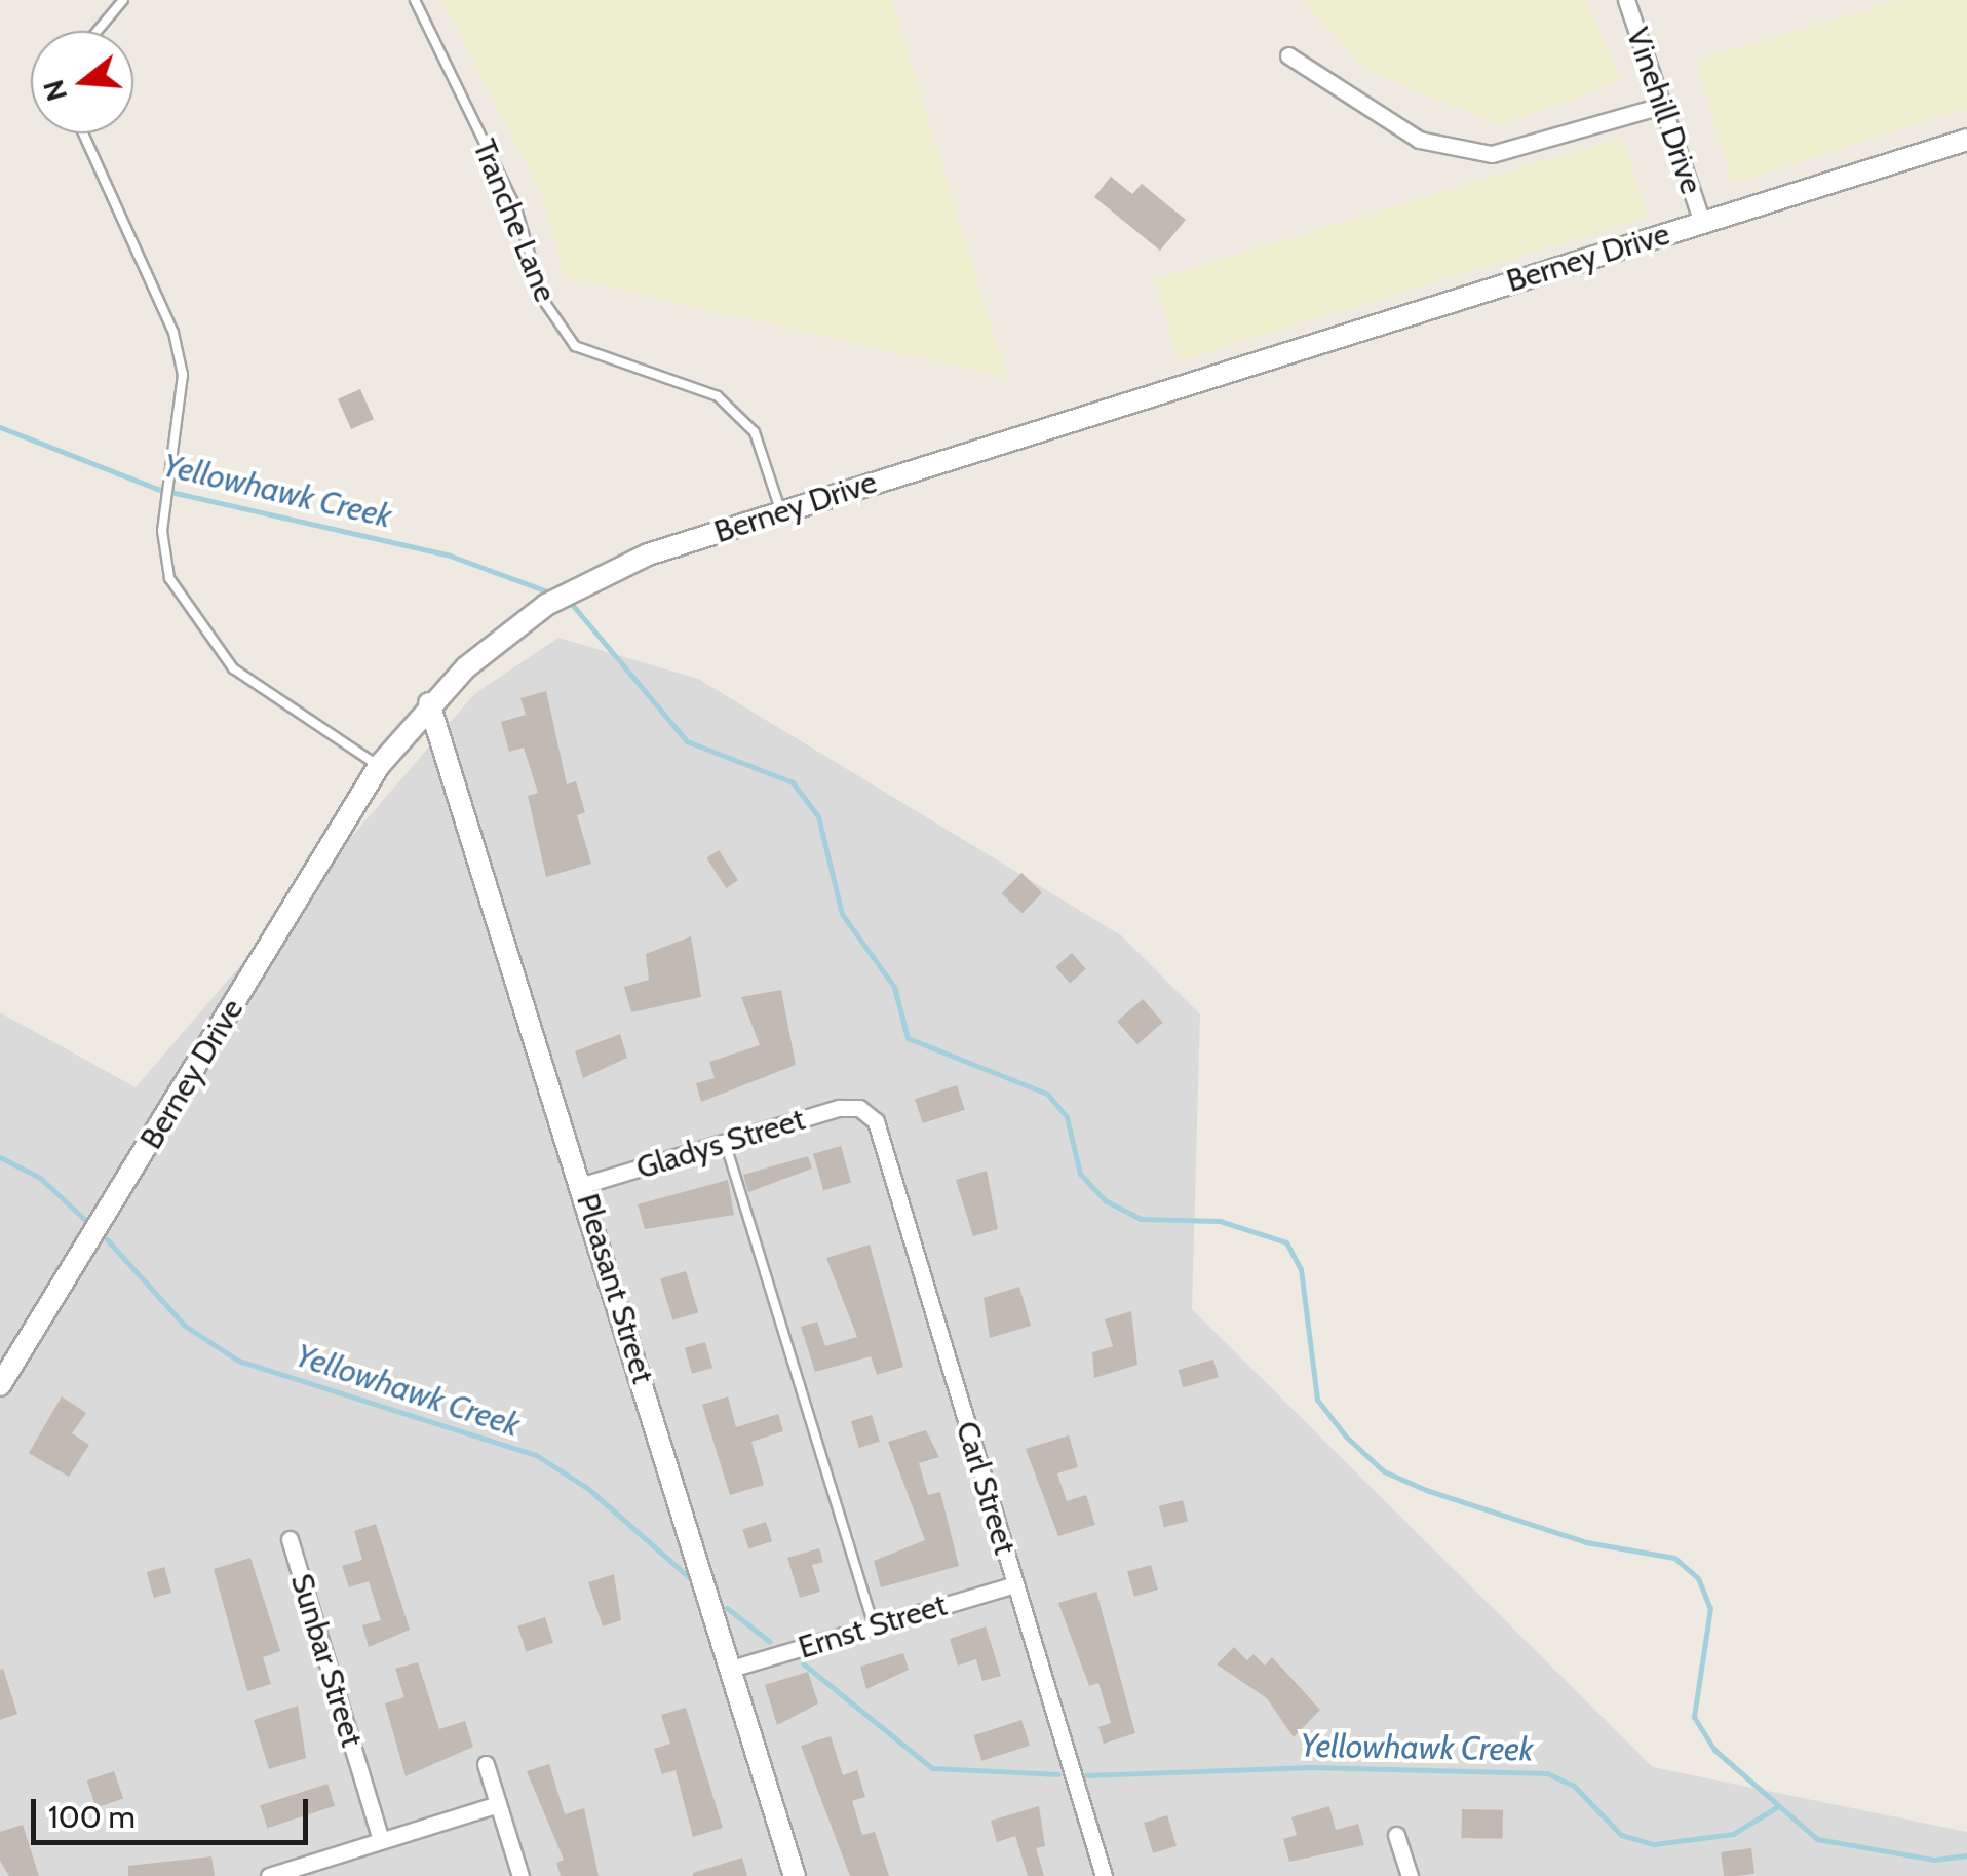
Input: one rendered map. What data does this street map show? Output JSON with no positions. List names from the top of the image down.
{
  "streets": {
    "street": [
      "Vinehill Drive",
      "Berney Drive",
      "Gladys Street",
      "Pleasant Street",
      "Carl Street",
      "Ernst Street",
      "Sunbar Street"
    ],
    "lane": ["Tranche Lane"]
  },
  "crossings": [
    ["Vinehill Drive", "Berney Drive"],
    ["Tranche Lane", "Berney Drive"],
    ["Berney Drive", "Pleasant Street"],
    ["Gladys Street", "Pleasant Street"],
    ["Gladys Street", "Carl Street"],
    ["Pleasant Street", "Ernst Street"],
    ["Carl Street", "Ernst Street"]
  ],
  "water": ["Yellowhawk Creek"],
  "scale_bar": "100 m",
  "north": "left"
}
